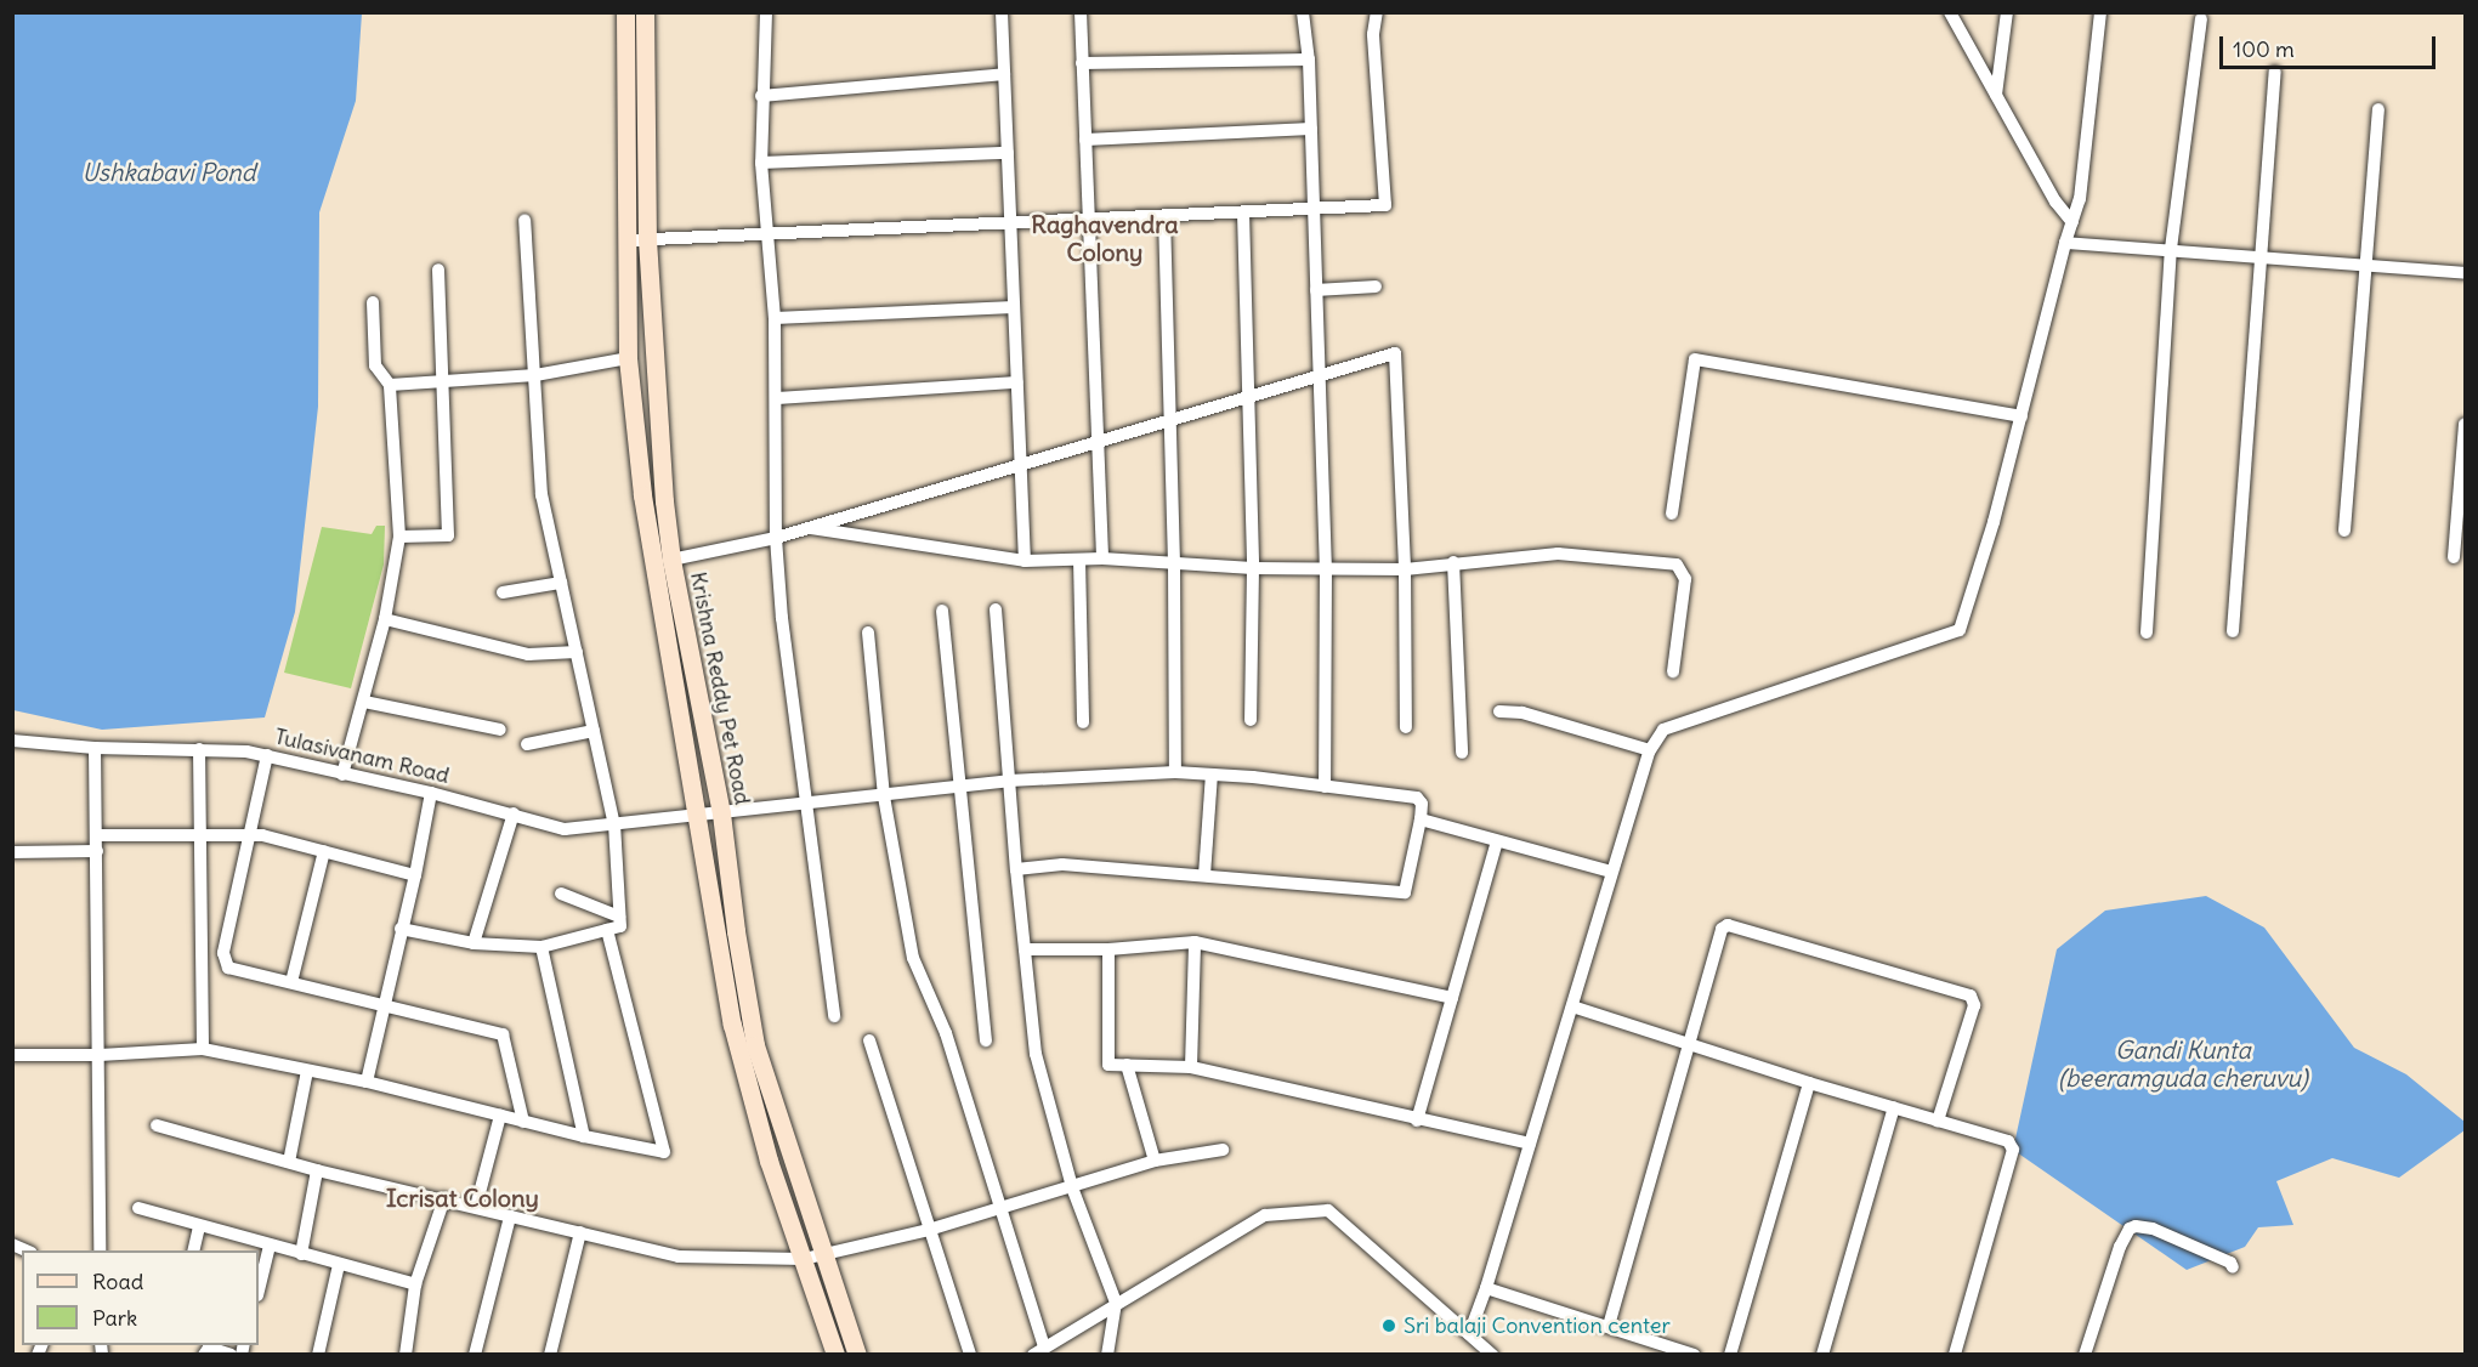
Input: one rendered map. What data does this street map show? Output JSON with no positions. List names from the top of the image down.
{
  "streets": {
    "main road": ["Krishna Reddy Pet Road"],
    "street": ["Tulasivanam Road"]
  },
  "crossings": [
    ["Krishna Reddy Pet Road", "Tulasivanam Road"]
  ],
  "districts": ["Raghavendra Colony", "Icrisat Colony"],
  "water": ["Ushkabavi Pond", "Gandi Kunta (beeramguda cheruvu)"],
  "places": ["Sri balaji Convention center"],
  "legend": ["Road", "Park"],
  "scale_bar": "100 m"
}
